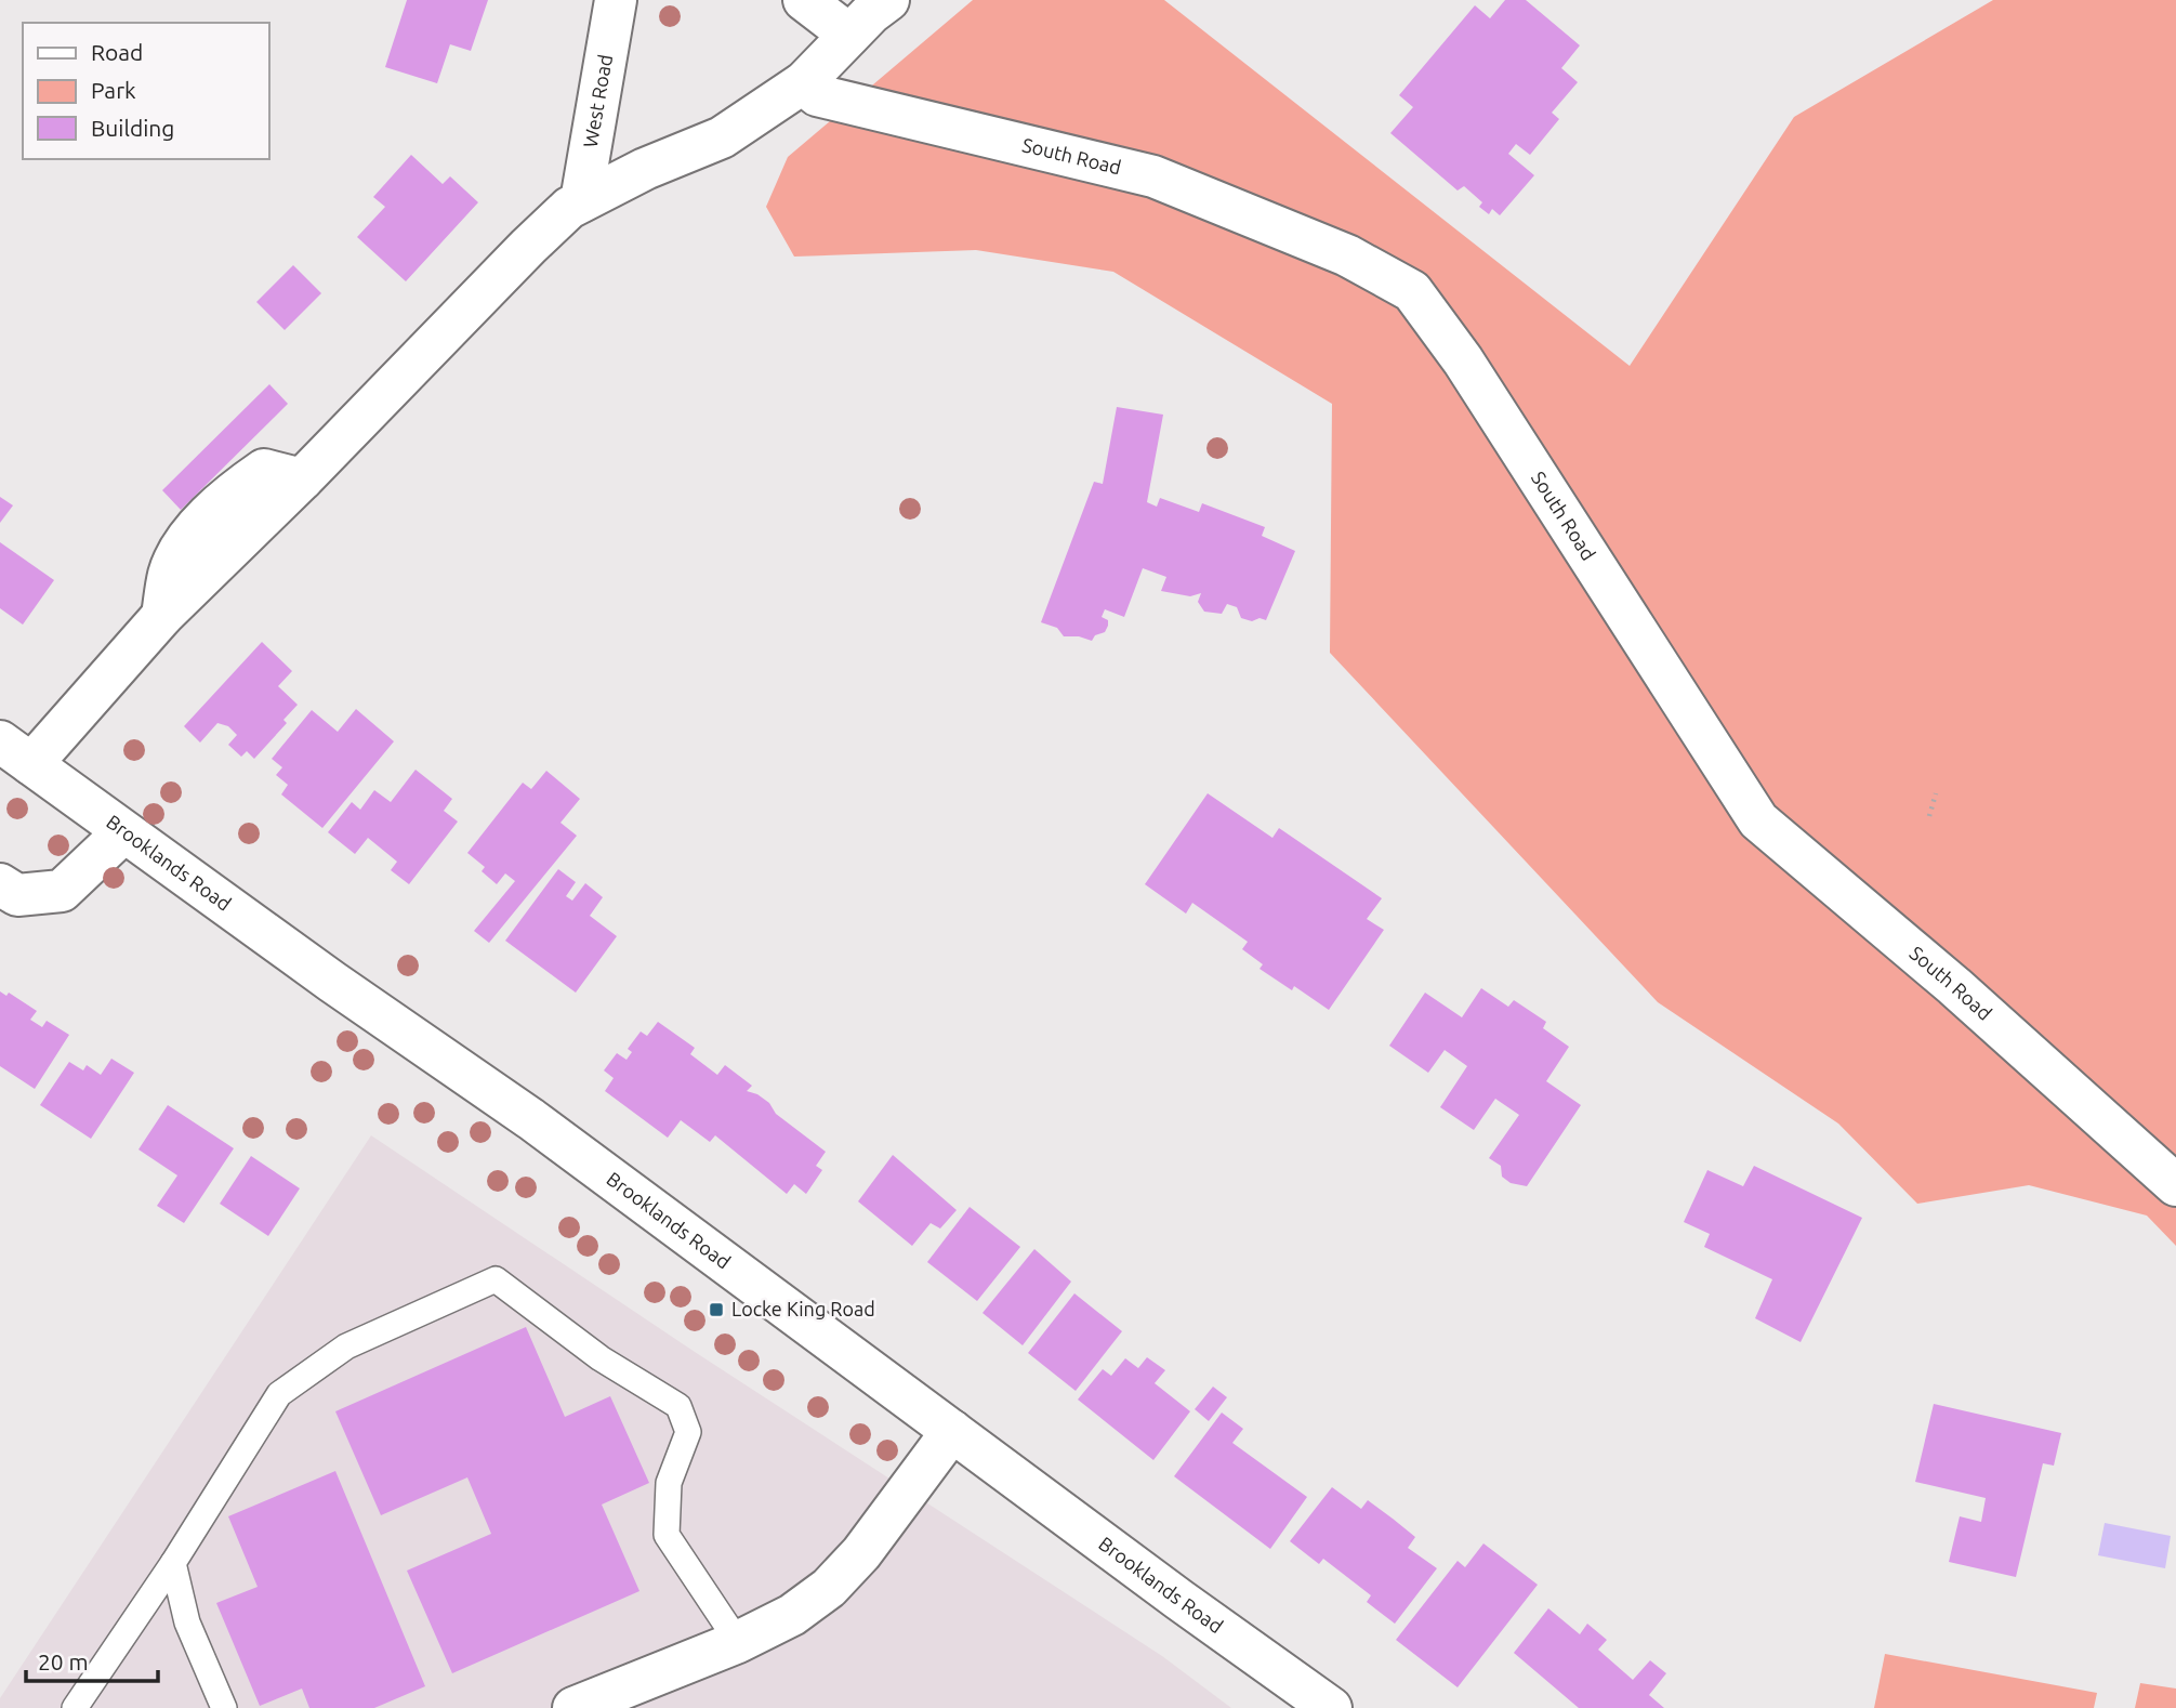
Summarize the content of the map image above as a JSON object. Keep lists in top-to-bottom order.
{
  "streets": {
    "street": ["West Road", "South Road", "Brooklands Road"]
  },
  "places": {
    "transit": ["Locke King Road"]
  },
  "legend": ["Road", "Park", "Building"],
  "scale_bar": "20 m"
}
